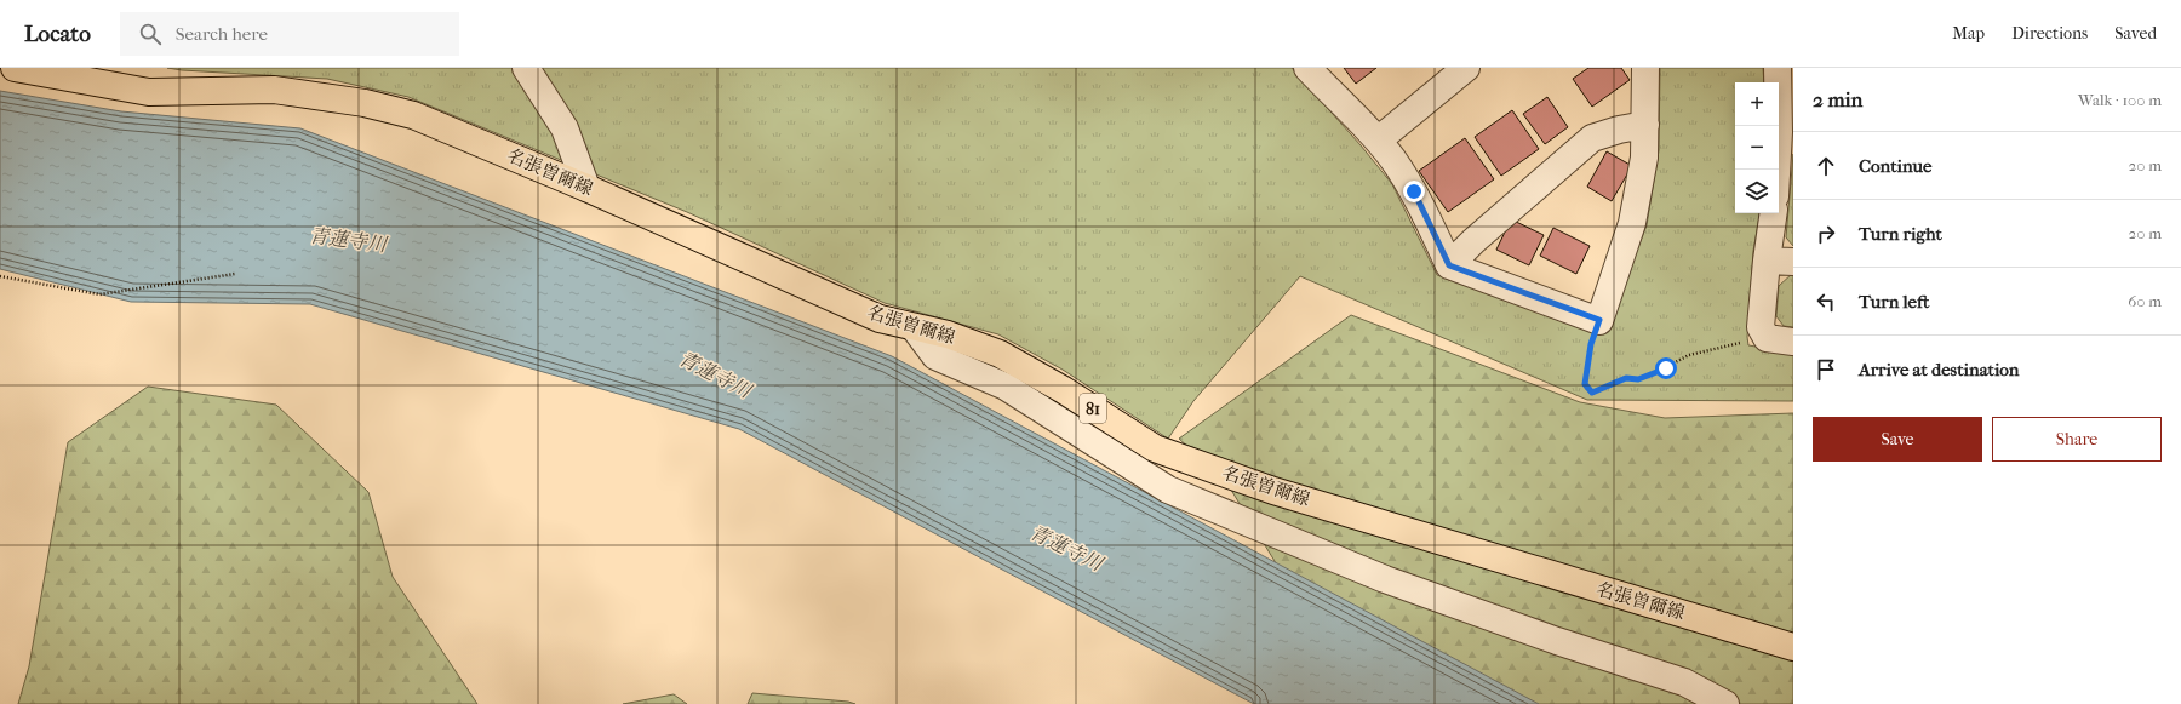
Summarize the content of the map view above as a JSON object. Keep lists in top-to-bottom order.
{
  "streets": {
    "main road": ["名張曽爾線", "81"]
  },
  "water": ["青蓮寺川"],
  "page": {
    "header": "Locato",
    "search": "Search here",
    "nav": ["Map", "Directions", "Saved"],
    "heading": ["2 min", "Walk · 100 m"],
    "map_buttons": ["+", "−"],
    "list": [
      ["Continue", "20 m"],
      ["Turn right", "20 m"],
      ["Turn left", "60 m"],
      "Arrive at destination"
    ],
    "buttons": ["Save", "Share"]
  }
}
